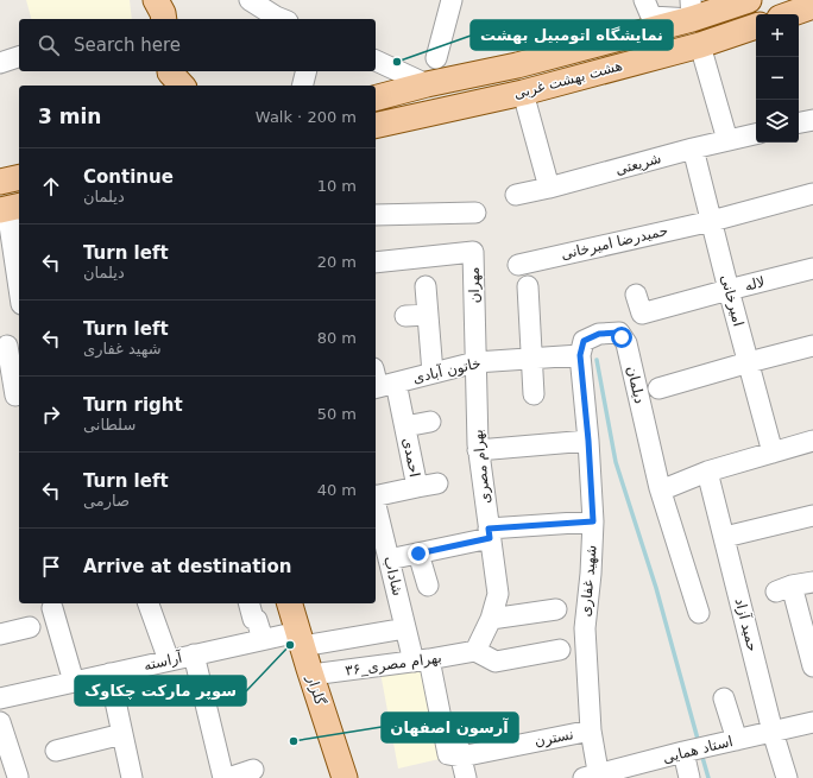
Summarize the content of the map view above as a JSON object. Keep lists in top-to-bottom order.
{
  "streets": {
    "main road": ["هشت بهشت غربی", "گلزار"],
    "street": [
      "شریعتی",
      "حمیدرضا امیرخانی",
      "لاله",
      "مهران",
      "امیرخانی",
      "خاتون آبادی",
      "دیلمان",
      "احمدی",
      "بهرام مصری",
      "شاداب",
      "شهید غفاری",
      "حمید آزاد",
      "آراسته",
      "۳۶_بهرام مصری",
      "نسترن",
      "استاد همایی"
    ]
  },
  "crossings": [
    ["شریعتی", "امیرخانی"],
    ["حمیدرضا امیرخانی", "امیرخانی"],
    ["لاله", "امیرخانی"],
    ["مهران", "خاتون آبادی"],
    ["مهران", "بهرام مصری"],
    ["خاتون آبادی", "دیلمان"],
    ["خاتون آبادی", "احمدی"],
    ["خاتون آبادی", "بهرام مصری"],
    ["خاتون آبادی", "شهید غفاری"],
    ["دیلمان", "شهید غفاری"],
    ["بهرام مصری", "۳۶_بهرام مصری"],
    ["شاداب", "۳۶_بهرام مصری"],
    ["شهید غفاری", "نسترن"],
    ["شهید غفاری", "استاد همایی"],
    ["حمید آزاد", "استاد همایی"],
    ["آراسته", "گلزار"],
    ["۳۶_بهرام مصری", "گلزار"]
  ],
  "places": ["نمایشگاه اتومبیل بهشت", "سوپر مارکت چکاوک", "آرسون اصفهان"],
  "page": {
    "map_buttons": ["+", "−"],
    "search": "Search here",
    "heading": ["3 min", "Walk · 200 m"],
    "list": [
      ["Continue", "دیلمان", "10 m"],
      ["Turn left", "دیلمان", "20 m"],
      ["Turn left", "شهید غفاری", "80 m"],
      ["Turn right", "سلطانی", "50 m"],
      ["Turn left", "صارمی", "40 m"],
      "Arrive at destination"
    ]
  }
}
